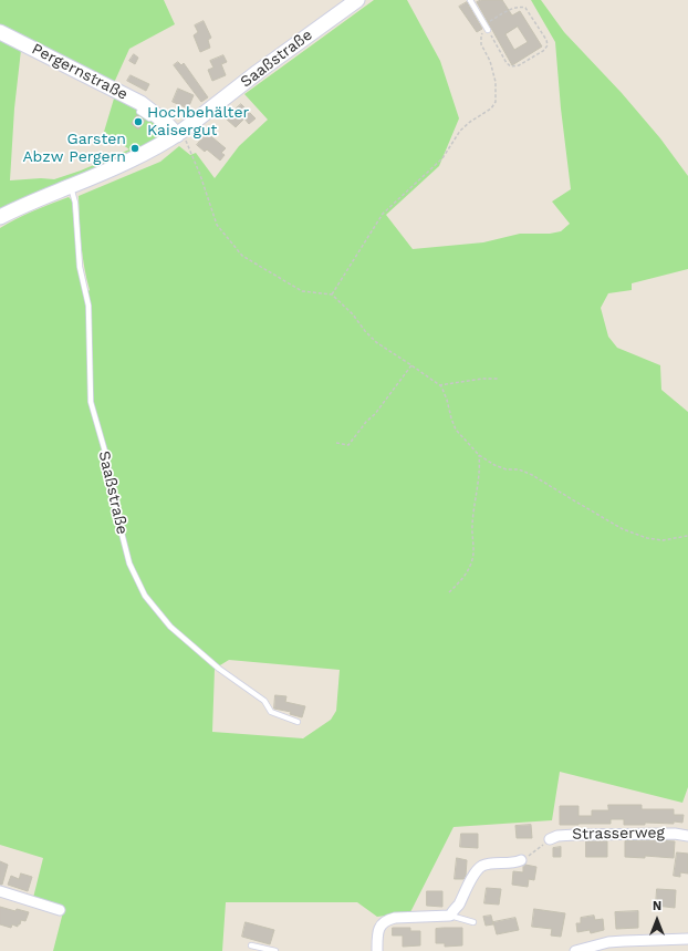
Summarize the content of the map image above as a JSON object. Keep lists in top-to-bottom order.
{
  "streets": {
    "street": ["Saaßstraße", "Pergernstraße", "Strasserweg"]
  },
  "crossings": [
    ["Saaßstraße", "Pergernstraße"]
  ],
  "places": ["Hochbehälter Kaisergut", "Garsten Abzw Pergern"],
  "north": "top"
}
